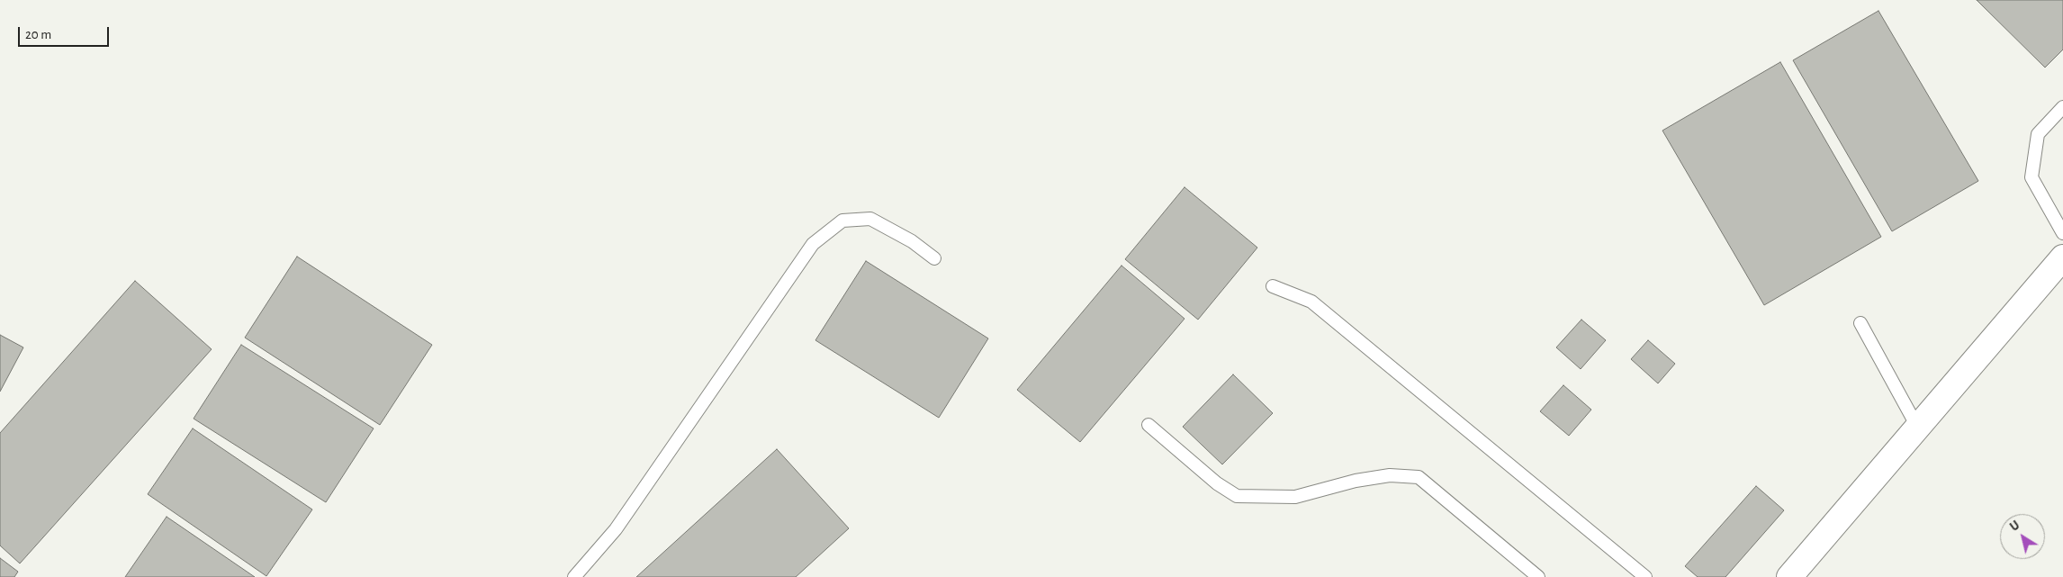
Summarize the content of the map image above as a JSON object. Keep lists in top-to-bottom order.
{
  "scale_bar": "20 m",
  "north": "top left"
}
